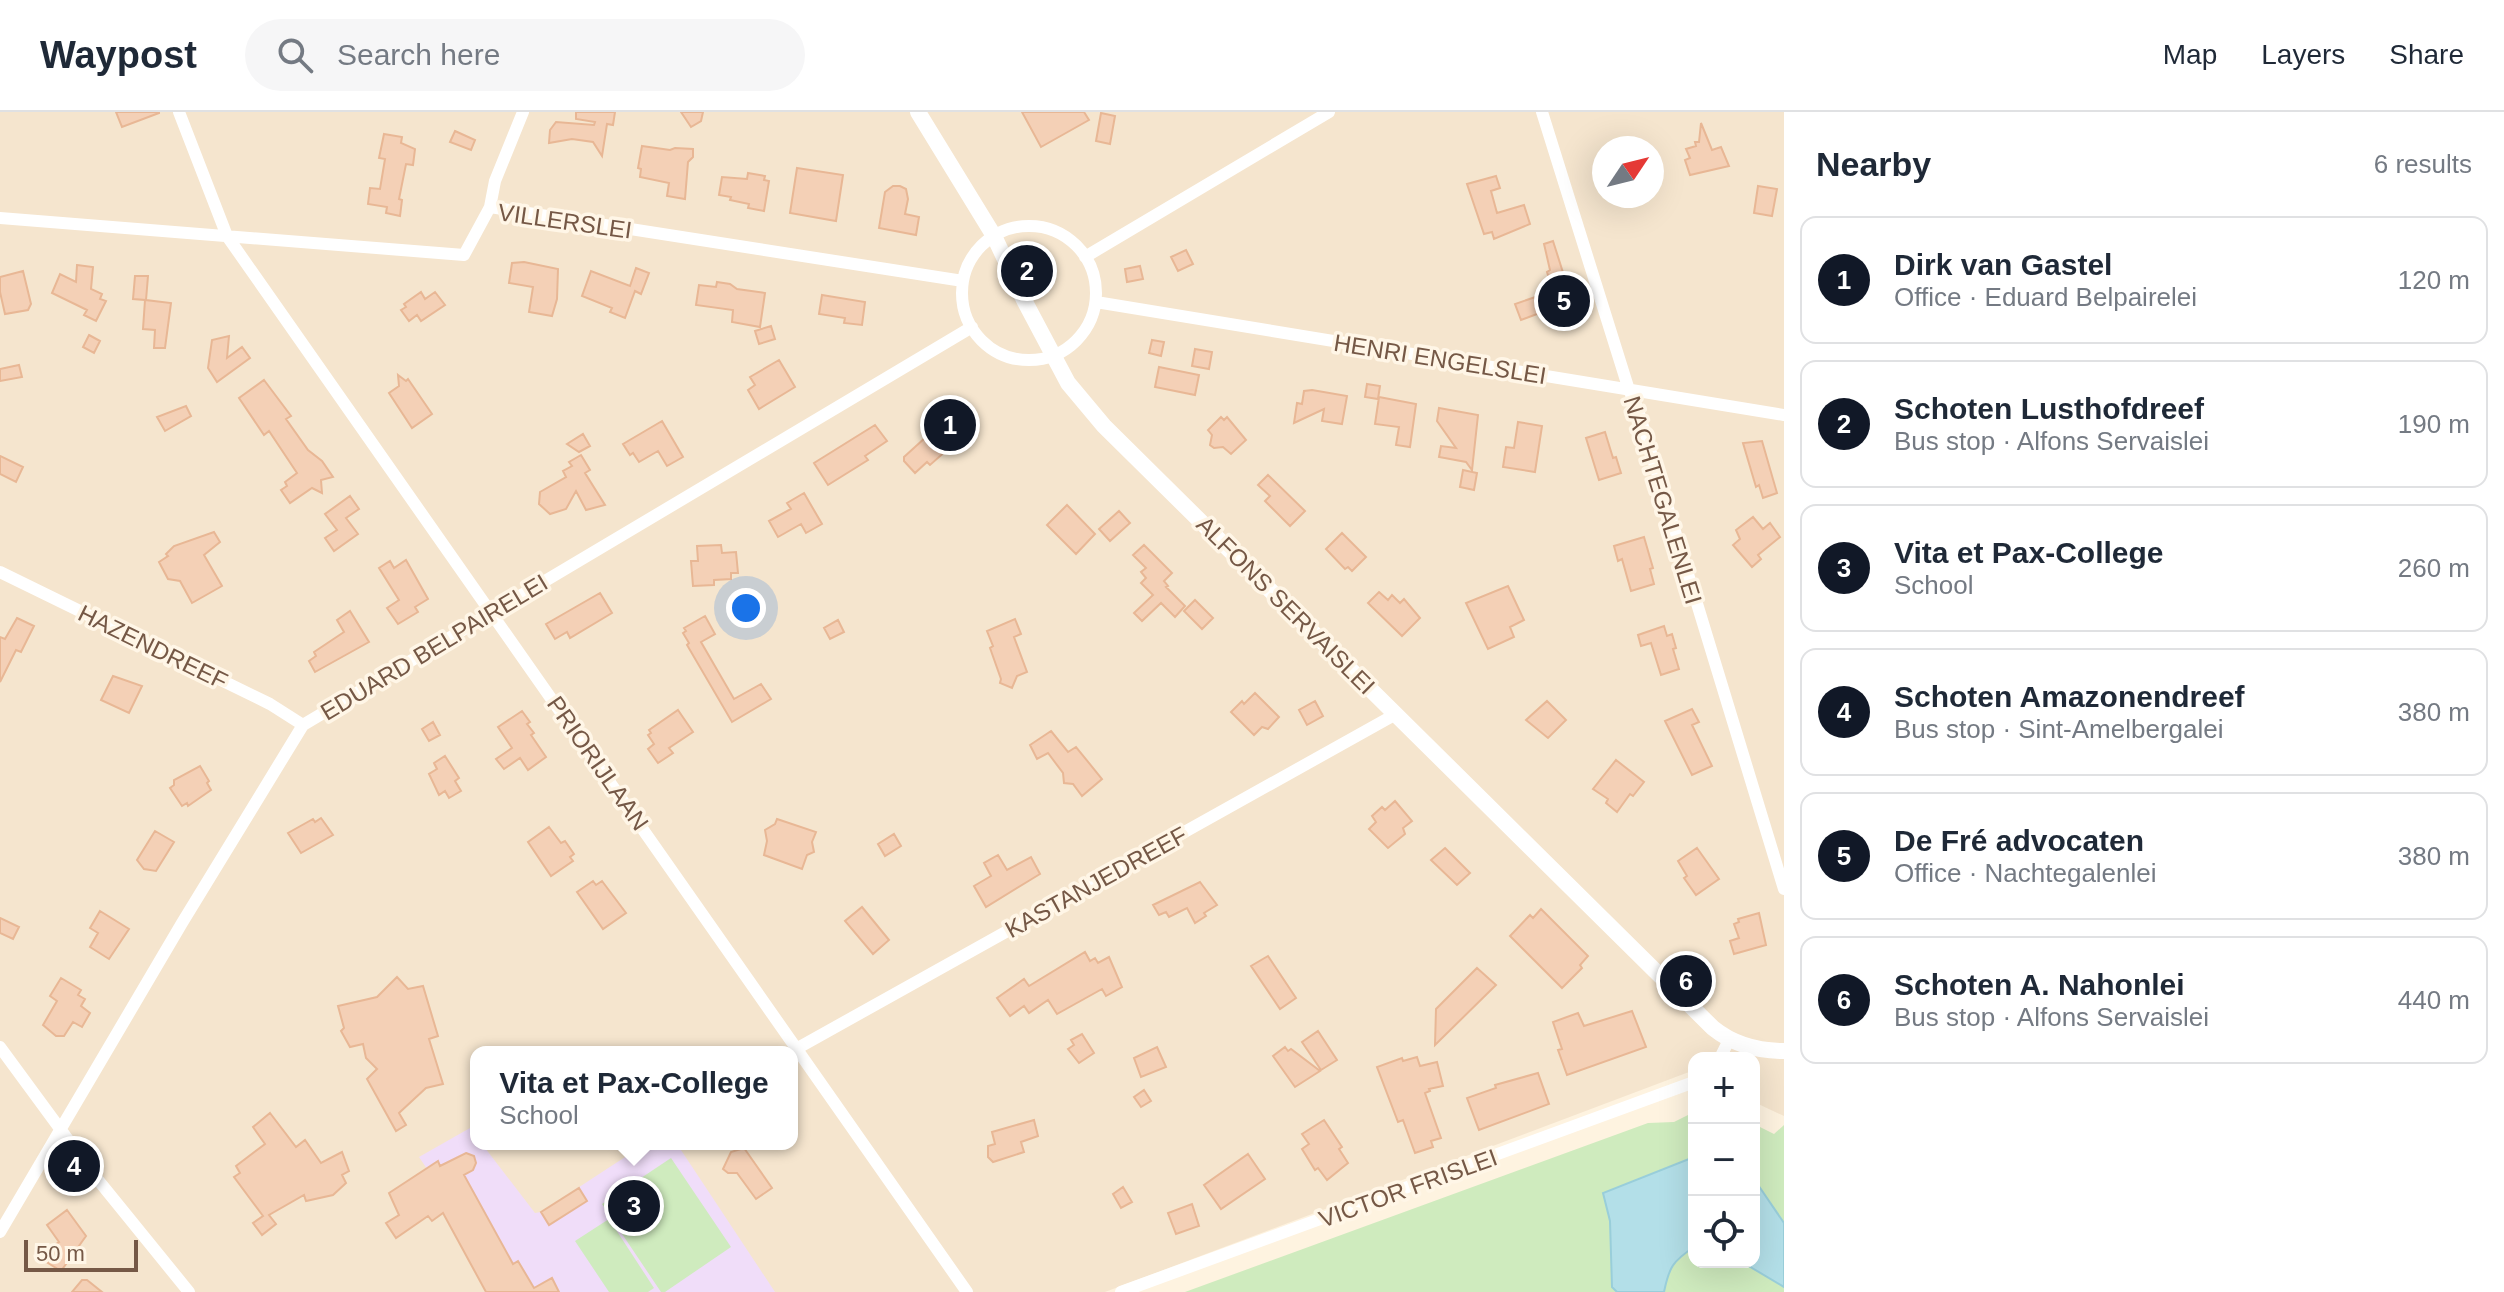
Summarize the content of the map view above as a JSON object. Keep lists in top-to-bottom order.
{
  "streets": {
    "street": [
      "VILLERSLEI",
      "HENRI ENGELSLEI",
      "NACHTEGALENLEI",
      "ALFONS SERVAISLEI",
      "HAZENDREEF",
      "EDUARD BELPAIRELEI",
      "PRIORIJLAAN",
      "KASTANJEDREEF",
      "VICTOR FRISLEI"
    ]
  },
  "crossings": [
    ["VILLERSLEI", "PRIORIJLAAN"],
    ["HENRI ENGELSLEI", "NACHTEGALENLEI"],
    ["ALFONS SERVAISLEI", "KASTANJEDREEF"],
    ["HAZENDREEF", "EDUARD BELPAIRELEI"],
    ["EDUARD BELPAIRELEI", "PRIORIJLAAN"]
  ],
  "scale_bar": "50 m",
  "north": "top right",
  "page": {
    "header": "Waypost",
    "search": "Search here",
    "nav": ["Map", "Layers", "Share"],
    "heading": ["Nearby", "6 results"],
    "list": [
      {
        "mark": "1",
        "name": "Dirk van Gastel",
        "note": "Office · Eduard Belpairelei",
        "value": "120 m"
      },
      {
        "mark": "2",
        "name": "Schoten Lusthofdreef",
        "note": "Bus stop · Alfons Servaislei",
        "value": "190 m"
      },
      {
        "mark": "3",
        "name": "Vita et Pax-College",
        "note": "School",
        "value": "260 m"
      },
      {
        "mark": "4",
        "name": "Schoten Amazonendreef",
        "note": "Bus stop · Sint-Amelbergalei",
        "value": "380 m"
      },
      {
        "mark": "5",
        "name": "De Fré advocaten",
        "note": "Office · Nachtegalenlei",
        "value": "380 m"
      },
      {
        "mark": "6",
        "name": "Schoten A. Nahonlei",
        "note": "Bus stop · Alfons Servaislei",
        "value": "440 m"
      }
    ],
    "pins": [
      "2",
      "5",
      "1",
      "6",
      "4",
      "3"
    ],
    "popup": ["Vita et Pax-College", "School"],
    "map_buttons": ["+", "−"],
    "scale": "50 m"
  }
}
